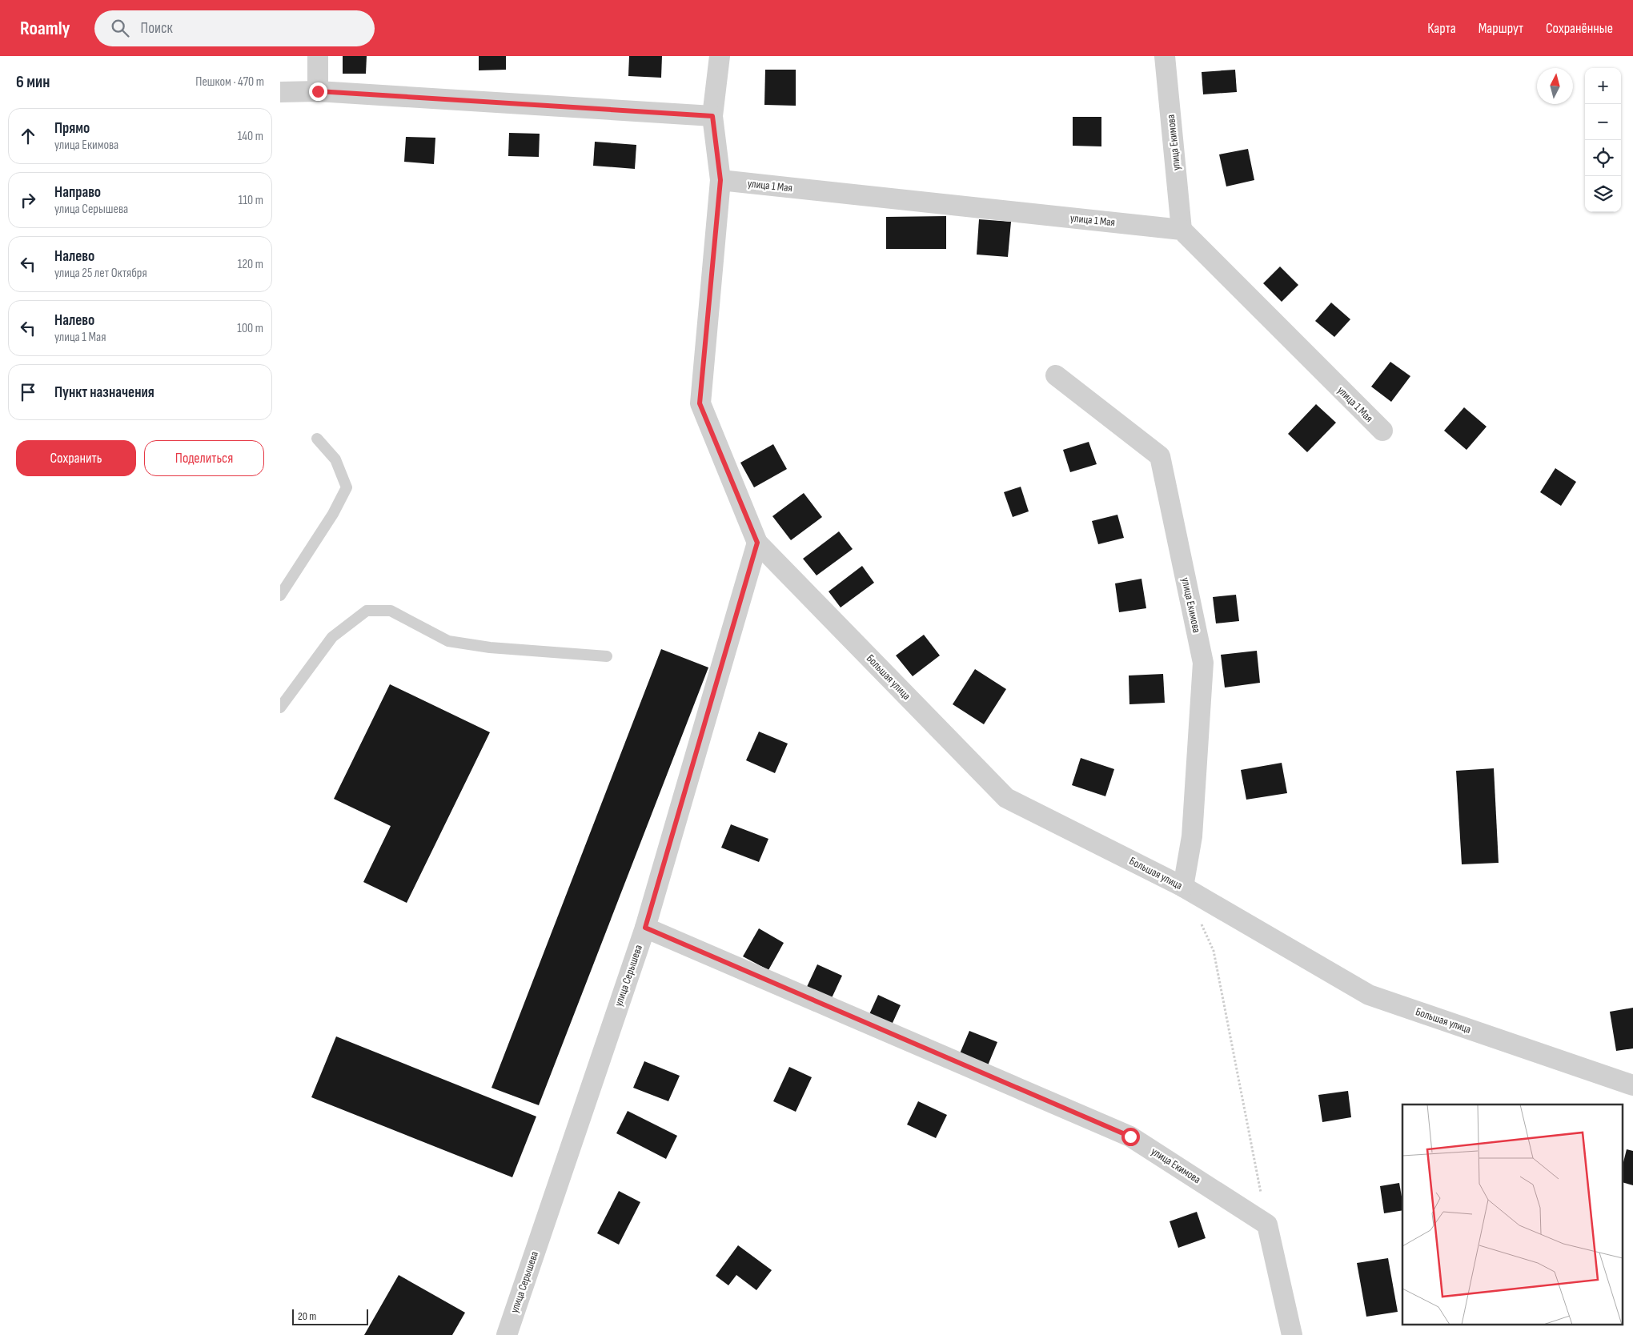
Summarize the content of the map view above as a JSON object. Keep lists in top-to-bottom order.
{
  "streets": {
    "street": [
      "улица Екимова",
      "улица 1 Мая",
      "Большая улица",
      "улица Серышева"
    ]
  },
  "crossings": [
    ["улица Екимова", "улица 1 Мая"],
    ["улица Екимова", "Большая улица"],
    ["улица Екимова", "улица Серышева"],
    ["Большая улица", "улица Серышева"]
  ],
  "scale_bar": "20 m",
  "north": "top",
  "page": {
    "header": "Roamly",
    "search": "Поиск",
    "nav": ["Карта", "Маршрут", "Сохранённые"],
    "heading": ["6 мин", "Пешком · 470 m"],
    "map_buttons": ["+", "−"],
    "list": [
      ["Прямо", "улица Екимова", "140 m"],
      ["Направо", "улица Серышева", "110 m"],
      ["Налево", "улица 25 лет Октября", "120 m"],
      ["Налево", "улица 1 Мая", "100 m"],
      "Пункт назначения"
    ],
    "buttons": ["Сохранить", "Поделиться"],
    "scale": "20 m"
  }
}
